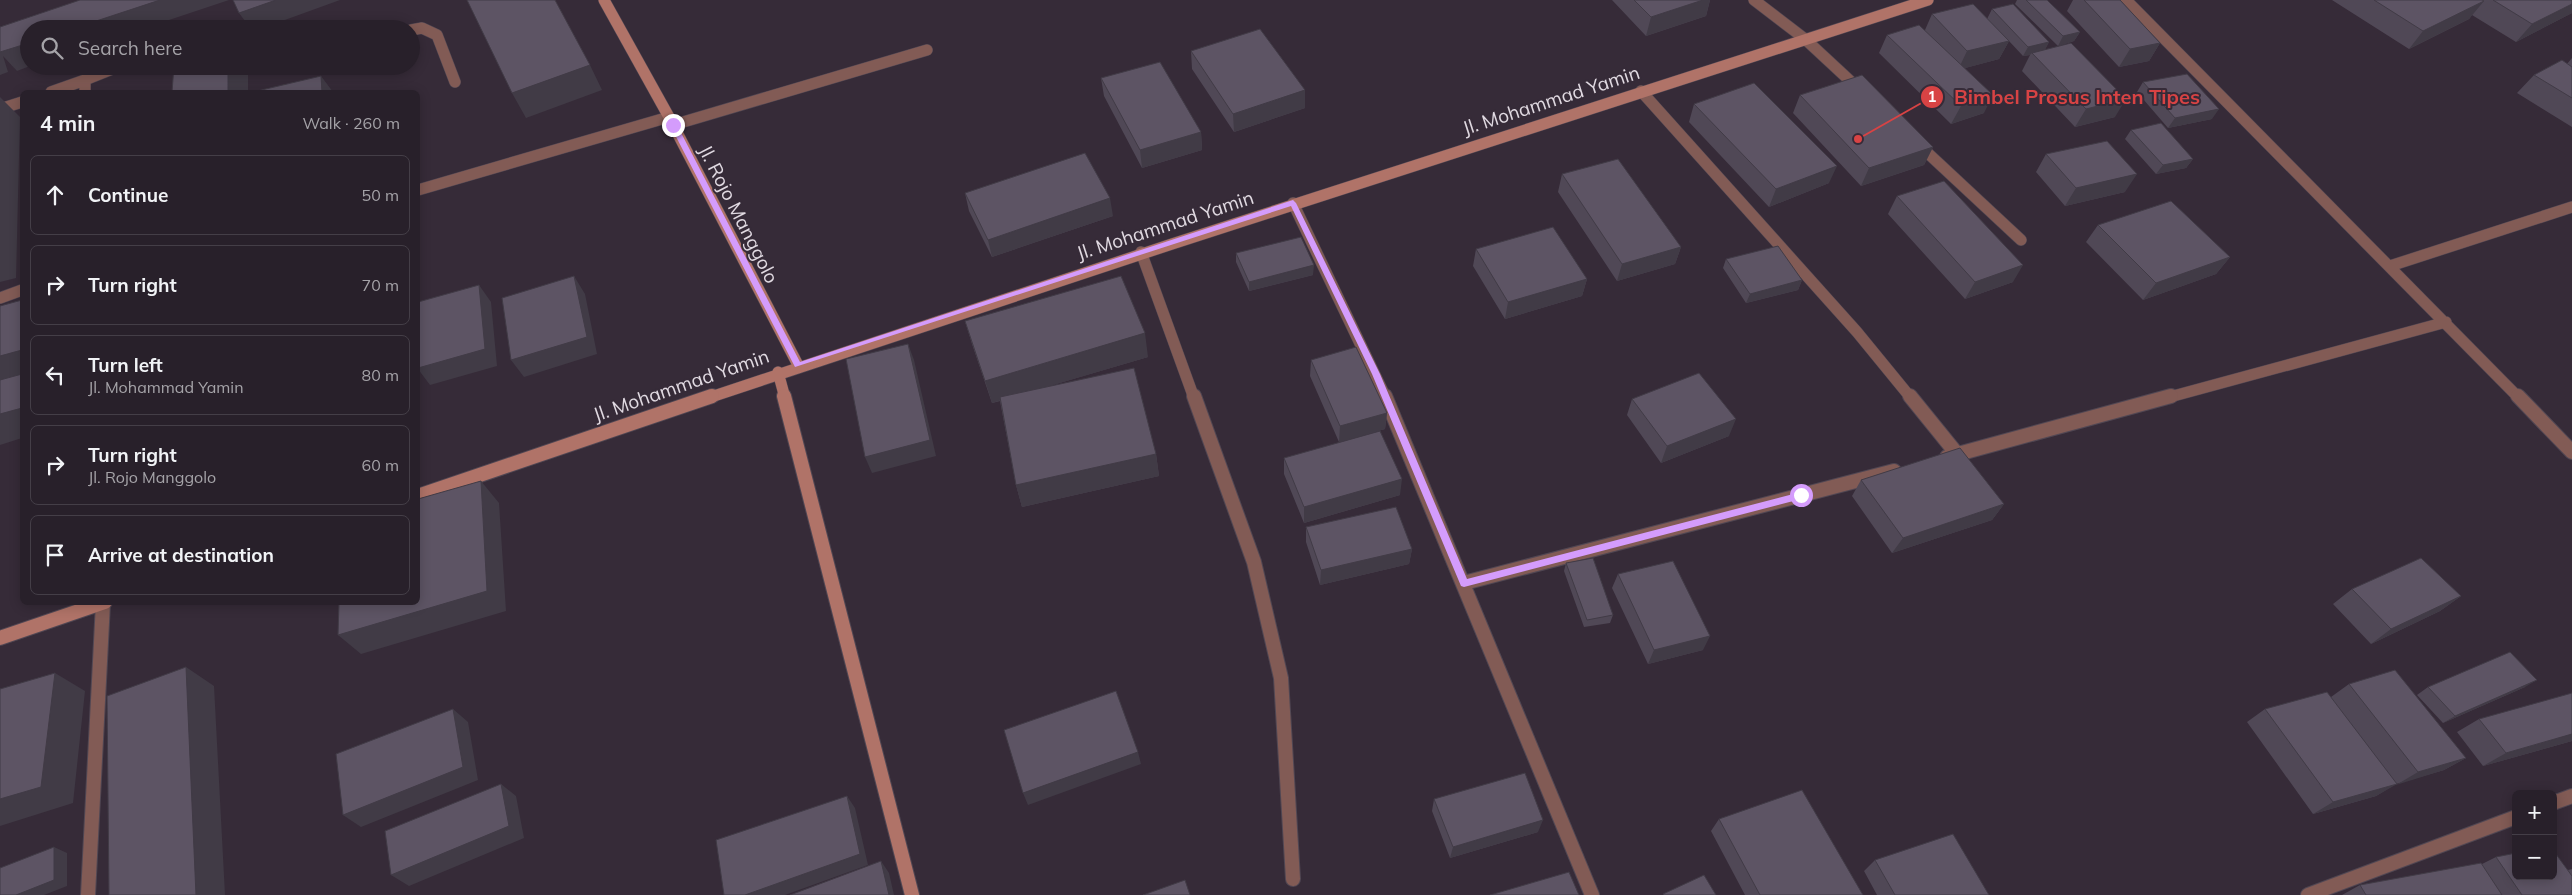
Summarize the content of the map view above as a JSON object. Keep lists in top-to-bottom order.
{
  "streets": {
    "main road": ["Jl. Mohammad Yamin", "Jl. Rojo Manggolo"]
  },
  "crossings": [
    ["Jl. Mohammad Yamin", "Jl. Rojo Manggolo"]
  ],
  "places": ["Bimbel Prosus Inten Tipes"],
  "page": {
    "search": "Search here",
    "heading": ["4 min", "Walk · 260 m"],
    "list": [
      ["Continue", "50 m"],
      ["Turn right", "70 m"],
      ["Turn left", "Jl. Mohammad Yamin", "80 m"],
      ["Turn right", "Jl. Rojo Manggolo", "60 m"],
      "Arrive at destination"
    ],
    "map_buttons": ["+", "−"]
  }
}
